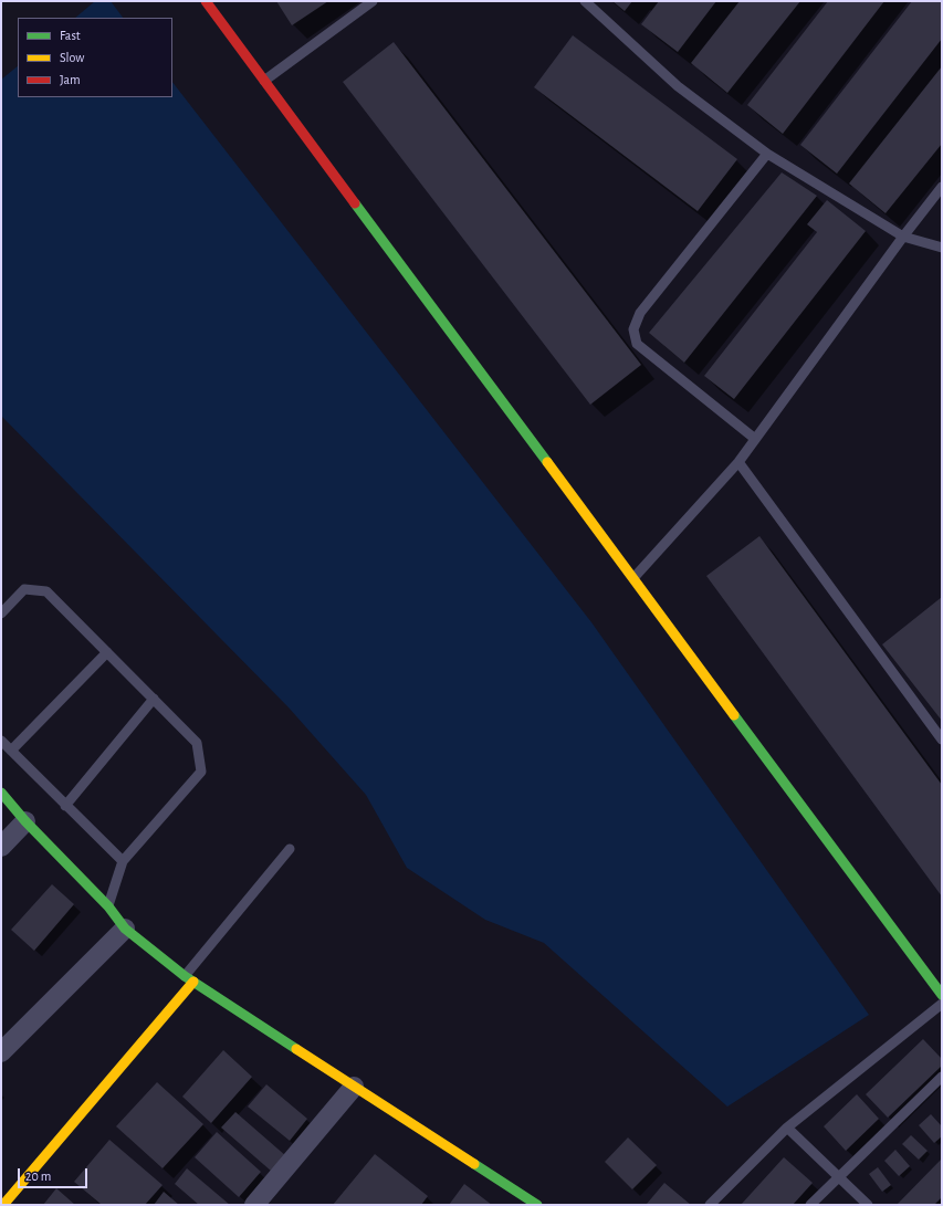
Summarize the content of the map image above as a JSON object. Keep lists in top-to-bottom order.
{
  "legend": ["Fast", "Slow", "Jam"],
  "scale_bar": "20 m"
}
